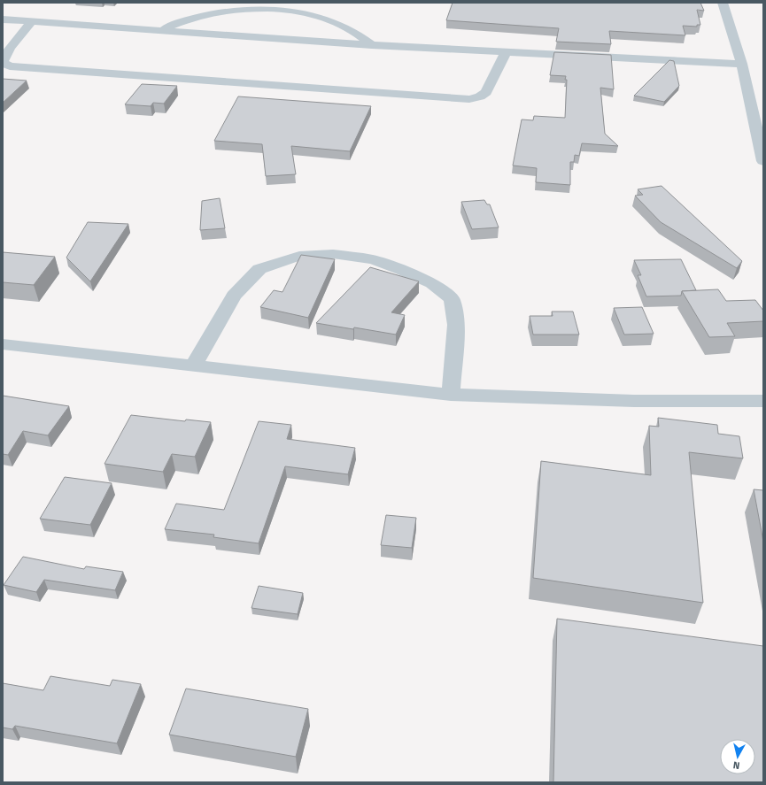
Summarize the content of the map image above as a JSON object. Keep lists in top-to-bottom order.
{
  "north": "bottom"
}
